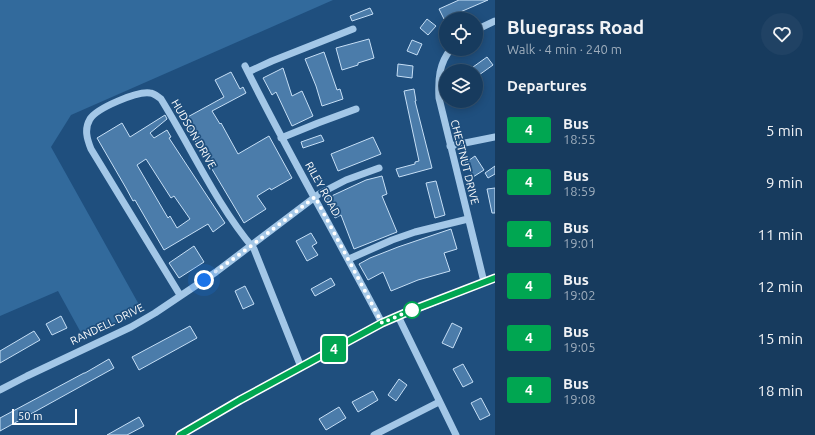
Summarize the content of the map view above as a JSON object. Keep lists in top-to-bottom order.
{
  "streets": {
    "street": [
      "HUDSON DRIVE",
      "CHESTNUT DRIVE",
      "RILEY ROAD",
      "RANDELL DRIVE"
    ]
  },
  "crossings": [
    ["HUDSON DRIVE", "RANDELL DRIVE"],
    ["RILEY ROAD", "RANDELL DRIVE"]
  ],
  "lines": ["bus line 4"],
  "scale_bar": "50 m",
  "page": {
    "on_map": "4",
    "heading": [
      ["Bluegrass Road", "Walk · 4 min · 240 m"],
      "Departures"
    ],
    "list": [
      {
        "mark": "4",
        "name": "Bus",
        "note": "18:55",
        "value": "5 min"
      },
      {
        "mark": "4",
        "name": "Bus",
        "note": "18:59",
        "value": "9 min"
      },
      {
        "mark": "4",
        "name": "Bus",
        "note": "19:01",
        "value": "11 min"
      },
      {
        "mark": "4",
        "name": "Bus",
        "note": "19:02",
        "value": "12 min"
      },
      {
        "mark": "4",
        "name": "Bus",
        "note": "19:05",
        "value": "15 min"
      },
      {
        "mark": "4",
        "name": "Bus",
        "note": "19:08",
        "value": "18 min"
      }
    ],
    "scale": "50 m"
  }
}
